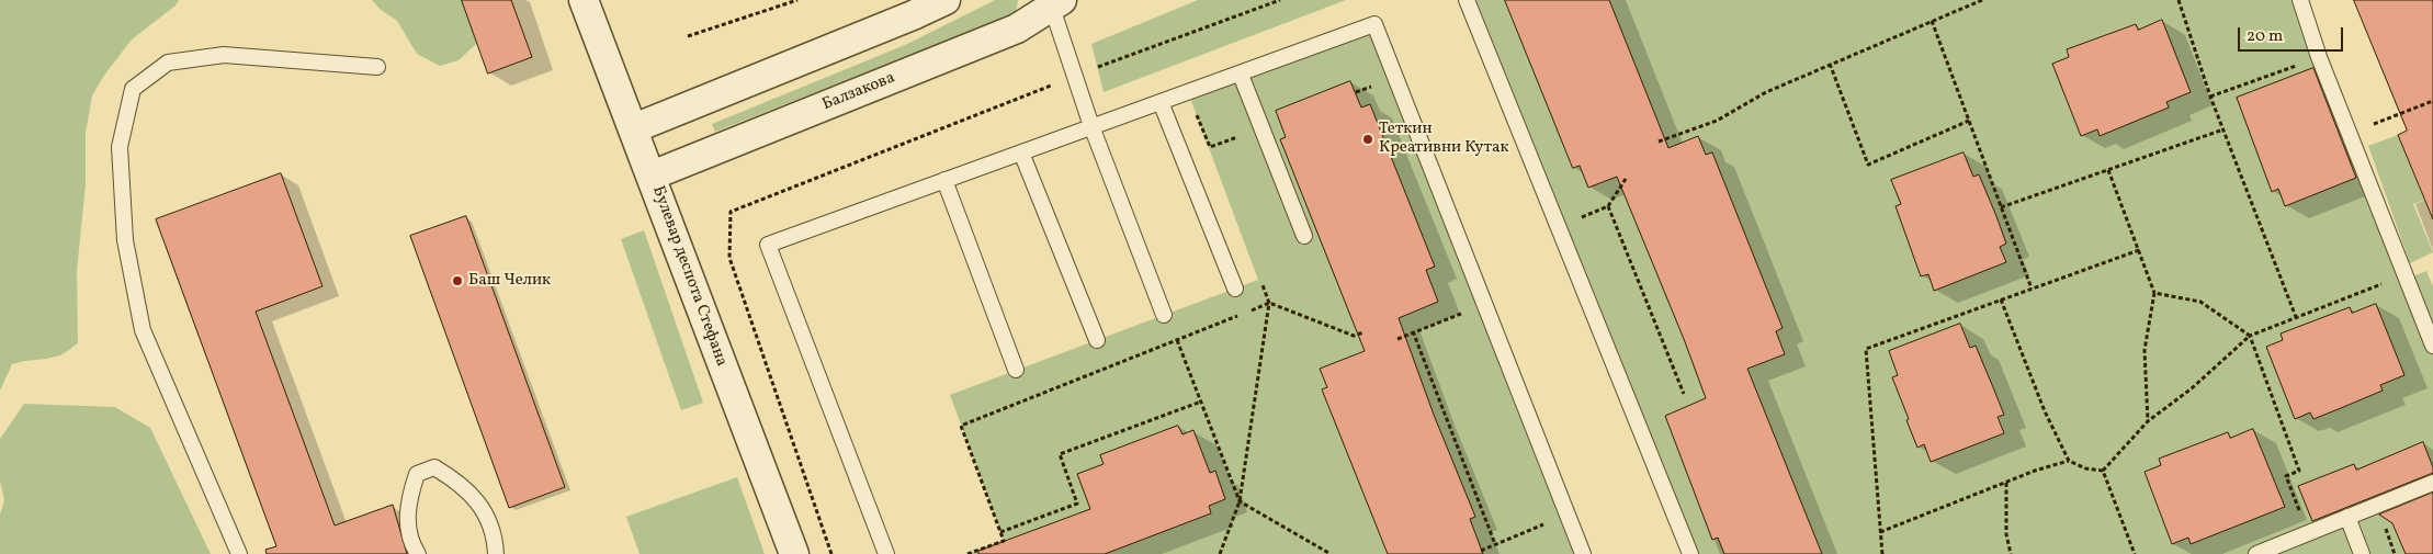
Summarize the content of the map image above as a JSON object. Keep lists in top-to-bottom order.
{
  "streets": {
    "street": ["Балзакова", "Булевар деспота Стефана"]
  },
  "crossings": [
    ["Балзакова", "Булевар деспота Стефана"]
  ],
  "places": ["Теткин Креативни Кутак", "Баш Челик"],
  "scale_bar": "20 m"
}
